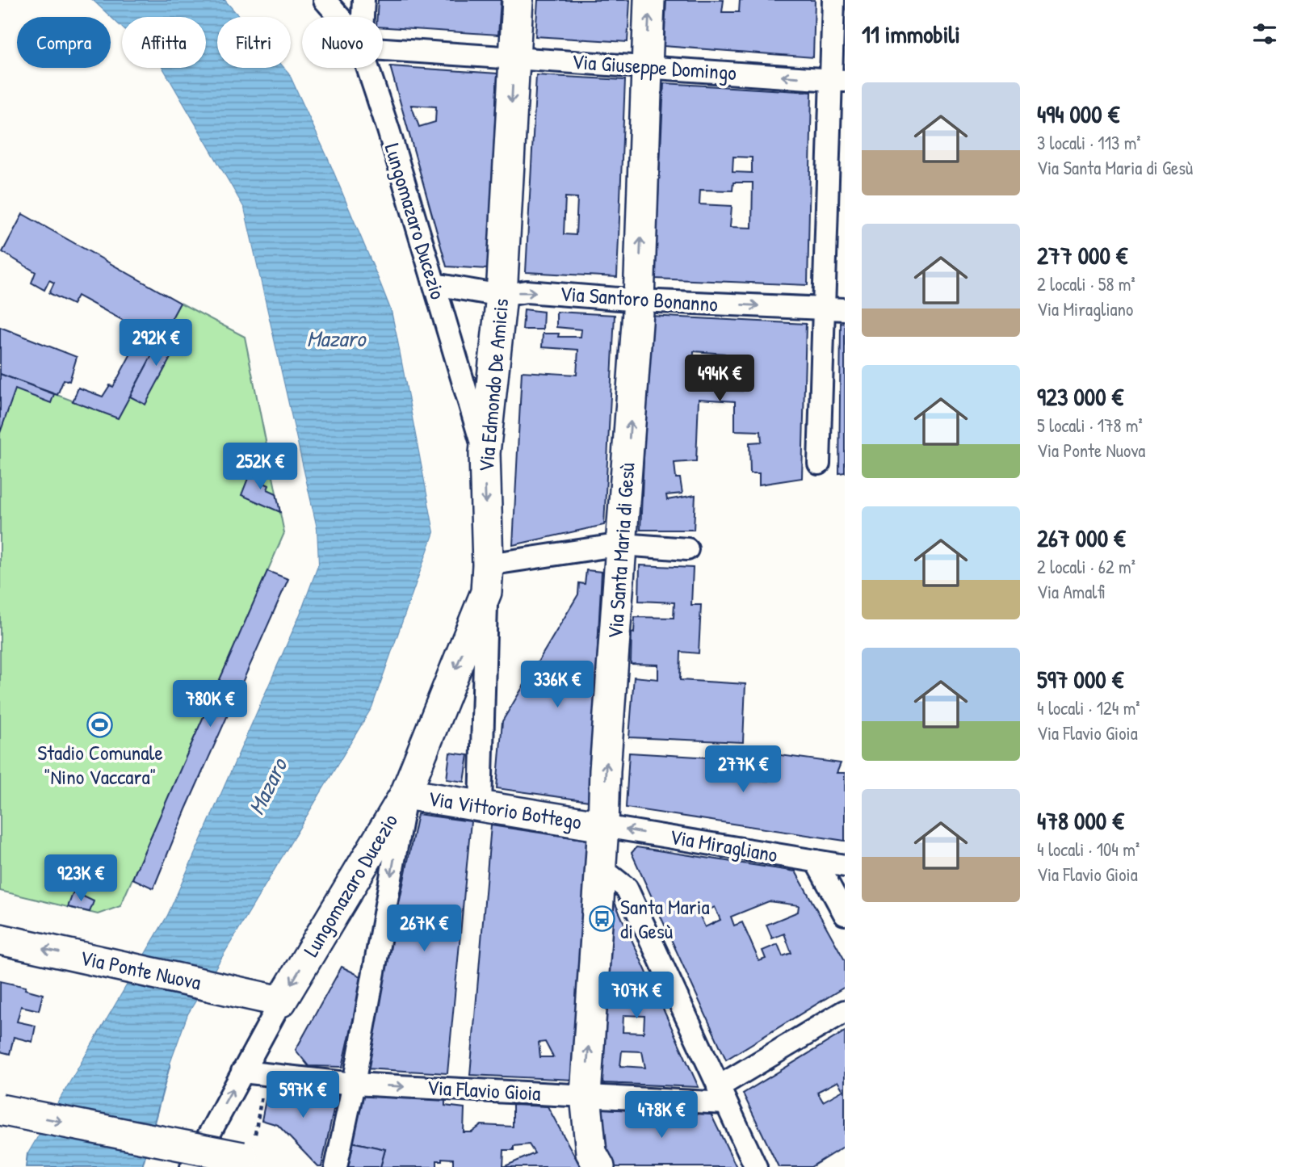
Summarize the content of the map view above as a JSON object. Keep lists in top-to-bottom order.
{
  "streets": {
    "street": [
      "Via Giuseppe Domingo",
      "Lungomazaro Ducezio",
      "Via Santoro Bonanno",
      "Via Edmondo De Amicis",
      "Via Santa Maria di Gesù",
      "Via Vittorio Bottego",
      "Via Miragliano",
      "Via Ponte Nuova",
      "Via Flavio Gioia"
    ]
  },
  "crossings": [
    ["Via Giuseppe Domingo", "Via Edmondo De Amicis"],
    ["Via Giuseppe Domingo", "Via Santa Maria di Gesù"],
    ["Lungomazaro Ducezio", "Via Santoro Bonanno"],
    ["Lungomazaro Ducezio", "Via Edmondo De Amicis"],
    ["Lungomazaro Ducezio", "Via Vittorio Bottego"],
    ["Lungomazaro Ducezio", "Via Ponte Nuova"],
    ["Lungomazaro Ducezio", "Via Flavio Gioia"],
    ["Via Santoro Bonanno", "Via Edmondo De Amicis"],
    ["Via Santoro Bonanno", "Via Santa Maria di Gesù"],
    ["Via Edmondo De Amicis", "Via Vittorio Bottego"],
    ["Via Santa Maria di Gesù", "Via Vittorio Bottego"],
    ["Via Santa Maria di Gesù", "Via Miragliano"],
    ["Via Santa Maria di Gesù", "Via Flavio Gioia"],
    ["Via Vittorio Bottego", "Via Miragliano"]
  ],
  "one_way": [
    "Via Giuseppe Domingo",
    "Via Santoro Bonanno",
    "Via Edmondo De Amicis",
    "Via Miragliano",
    "Via Flavio Gioia"
  ],
  "water": ["Mazaro"],
  "places": {
    "sports": ["Stadio Comunale \"Nino Vaccara\""],
    "bus stop": ["Santa Maria di Gesù"]
  },
  "page": {
    "heading": "11 immobili",
    "chip": [
      "Compra",
      "Affitta",
      "Filtri",
      "Nuovo"
    ],
    "list": [
      {
        "name": "494 000 €",
        "note": "3 locali · 113 m² · Via Santa Maria di Gesù"
      },
      {
        "name": "277 000 €",
        "note": "2 locali · 58 m² · Via Miragliano"
      },
      {
        "name": "923 000 €",
        "note": "5 locali · 178 m² · Via Ponte Nuova"
      },
      {
        "name": "267 000 €",
        "note": "2 locali · 62 m² · Via Amalfi"
      },
      {
        "name": "597 000 €",
        "note": "4 locali · 124 m² · Via Flavio Gioia"
      },
      {
        "name": "478 000 €",
        "note": "4 locali · 104 m² · Via Flavio Gioia"
      }
    ],
    "price": [
      "292K €",
      "494K €",
      "252K €",
      "336K €",
      "780K €",
      "277K €",
      "923K €",
      "267K €",
      "707K €",
      "597K €",
      "478K €"
    ]
  }
}
